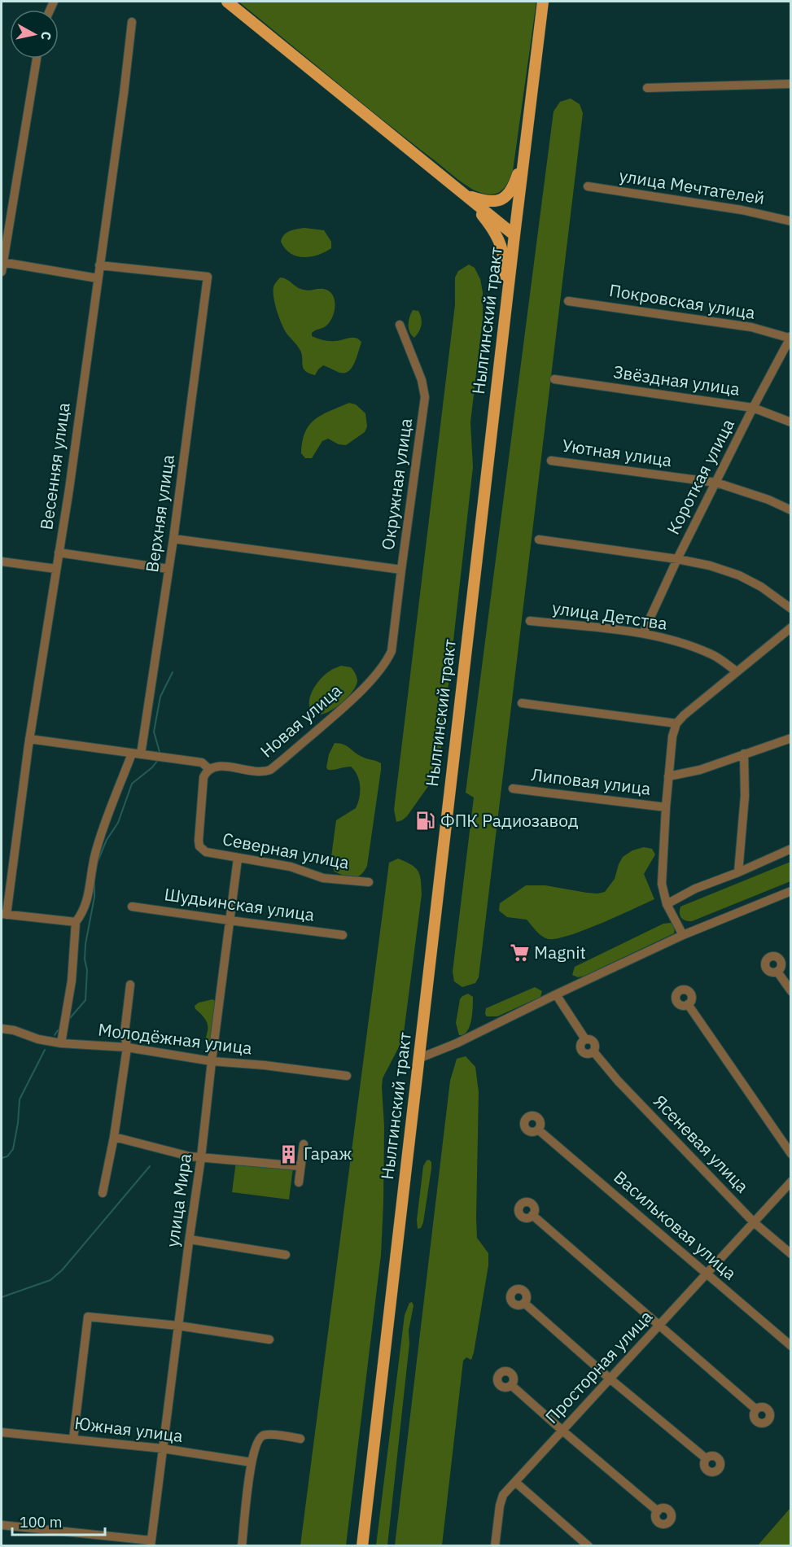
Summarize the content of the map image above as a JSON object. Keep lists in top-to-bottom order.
{
  "streets": {
    "main road": ["Нылгинский тракт"],
    "street": [
      "улица Мечтателей",
      "Покровская улица",
      "Звёздная улица",
      "Уютная улица",
      "Весенняя улица",
      "Короткая улица",
      "Окружная улица",
      "Верхняя улица",
      "улица Детства",
      "Новая улица",
      "Липовая улица",
      "Северная улица",
      "Шудьинская улица",
      "Молодёжная улица",
      "Ясеневая улица",
      "улица Мира",
      "Васильковая улица",
      "Просторная улица",
      "Южная улица"
    ]
  },
  "crossings": [
    ["Покровская улица", "Короткая улица"],
    ["Звёздная улица", "Короткая улица"],
    ["Уютная улица", "Короткая улица"],
    ["Весенняя улица", "Верхняя улица"],
    ["Короткая улица", "улица Детства"],
    ["Окружная улица", "Верхняя улица"],
    ["Окружная улица", "Новая улица"],
    ["Новая улица", "Северная улица"],
    ["Северная улица", "улица Мира"],
    ["Шудьинская улица", "улица Мира"],
    ["Молодёжная улица", "улица Мира"],
    ["Ясеневая улица", "Просторная улица"],
    ["улица Мира", "Южная улица"],
    ["Васильковая улица", "Просторная улица"]
  ],
  "places": {
    "fuel station": ["ФПК Радиозавод"],
    "supermarket": ["Magnit"],
    "building": ["Гараж"]
  },
  "scale_bar": "100 m",
  "north": "right"
}
